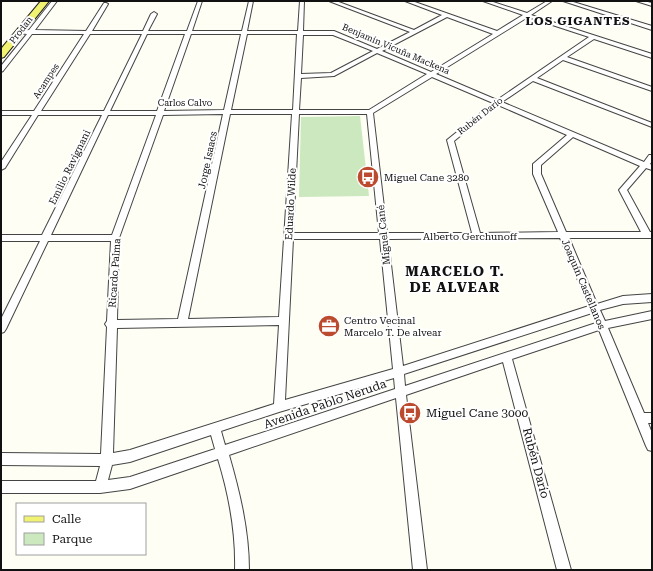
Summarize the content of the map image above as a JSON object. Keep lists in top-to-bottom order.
{
  "streets": {
    "street": [
      "Prodan",
      "Benjamín Vicuña Mackena",
      "Acampes",
      "Carlos Calvo",
      "Rubén Darío",
      "Jorge Isaacs",
      "Emilio Ravignani",
      "Eduardo Wilde",
      "Miguel Cané",
      "Alberto Gerchunoff",
      "Ricardo Palma",
      "Joaquín Castellanos",
      "Avenida Pablo Neruda"
    ]
  },
  "crossings": [
    ["Prodan", "Benjamín Vicuña Mackena"],
    ["Benjamín Vicuña Mackena", "Acampes"],
    ["Benjamín Vicuña Mackena", "Rubén Darío"],
    ["Benjamín Vicuña Mackena", "Jorge Isaacs"],
    ["Benjamín Vicuña Mackena", "Emilio Ravignani"],
    ["Benjamín Vicuña Mackena", "Eduardo Wilde"],
    ["Benjamín Vicuña Mackena", "Ricardo Palma"],
    ["Benjamín Vicuña Mackena", "Joaquín Castellanos"],
    ["Acampes", "Carlos Calvo"],
    ["Carlos Calvo", "Jorge Isaacs"],
    ["Carlos Calvo", "Emilio Ravignani"],
    ["Carlos Calvo", "Eduardo Wilde"],
    ["Carlos Calvo", "Miguel Cané"],
    ["Carlos Calvo", "Ricardo Palma"],
    ["Rubén Darío", "Alberto Gerchunoff"],
    ["Rubén Darío", "Avenida Pablo Neruda"],
    ["Eduardo Wilde", "Alberto Gerchunoff"],
    ["Eduardo Wilde", "Avenida Pablo Neruda"],
    ["Miguel Cané", "Alberto Gerchunoff"],
    ["Miguel Cané", "Avenida Pablo Neruda"],
    ["Alberto Gerchunoff", "Joaquín Castellanos"],
    ["Ricardo Palma", "Avenida Pablo Neruda"],
    ["Joaquín Castellanos", "Avenida Pablo Neruda"]
  ],
  "districts": ["LOS GIGANTES", "MARCELO T. DE ALVEAR"],
  "places": {
    "bus stop": ["Miguel Cane 3280", "Miguel Cane 3000"],
    "office": ["Centro Vecinal Marcelo T. De alvear"]
  },
  "legend": ["Calle", "Parque"]
}
